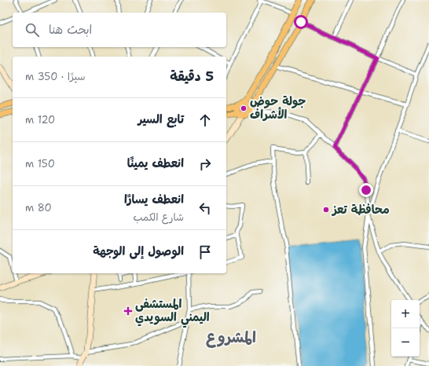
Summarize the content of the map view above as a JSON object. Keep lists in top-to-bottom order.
{
  "districts": ["المشروع"],
  "places": {
    "other": ["جولة حوض الأشراف", "محافظة تعز"],
    "health": ["المستشفى اليمني السويدي"]
  },
  "page": {
    "search": "ابحث هنا",
    "heading": ["5 دقيقة", "سيرًا · 350 m"],
    "list": [
      ["تابع السير", "120 m"],
      ["انعطف يمينًا", "150 m"],
      ["انعطف يسارًا", "شارع الكمب", "80 m"],
      "الوصول إلى الوجهة"
    ],
    "map_buttons": ["+", "−"]
  }
}
